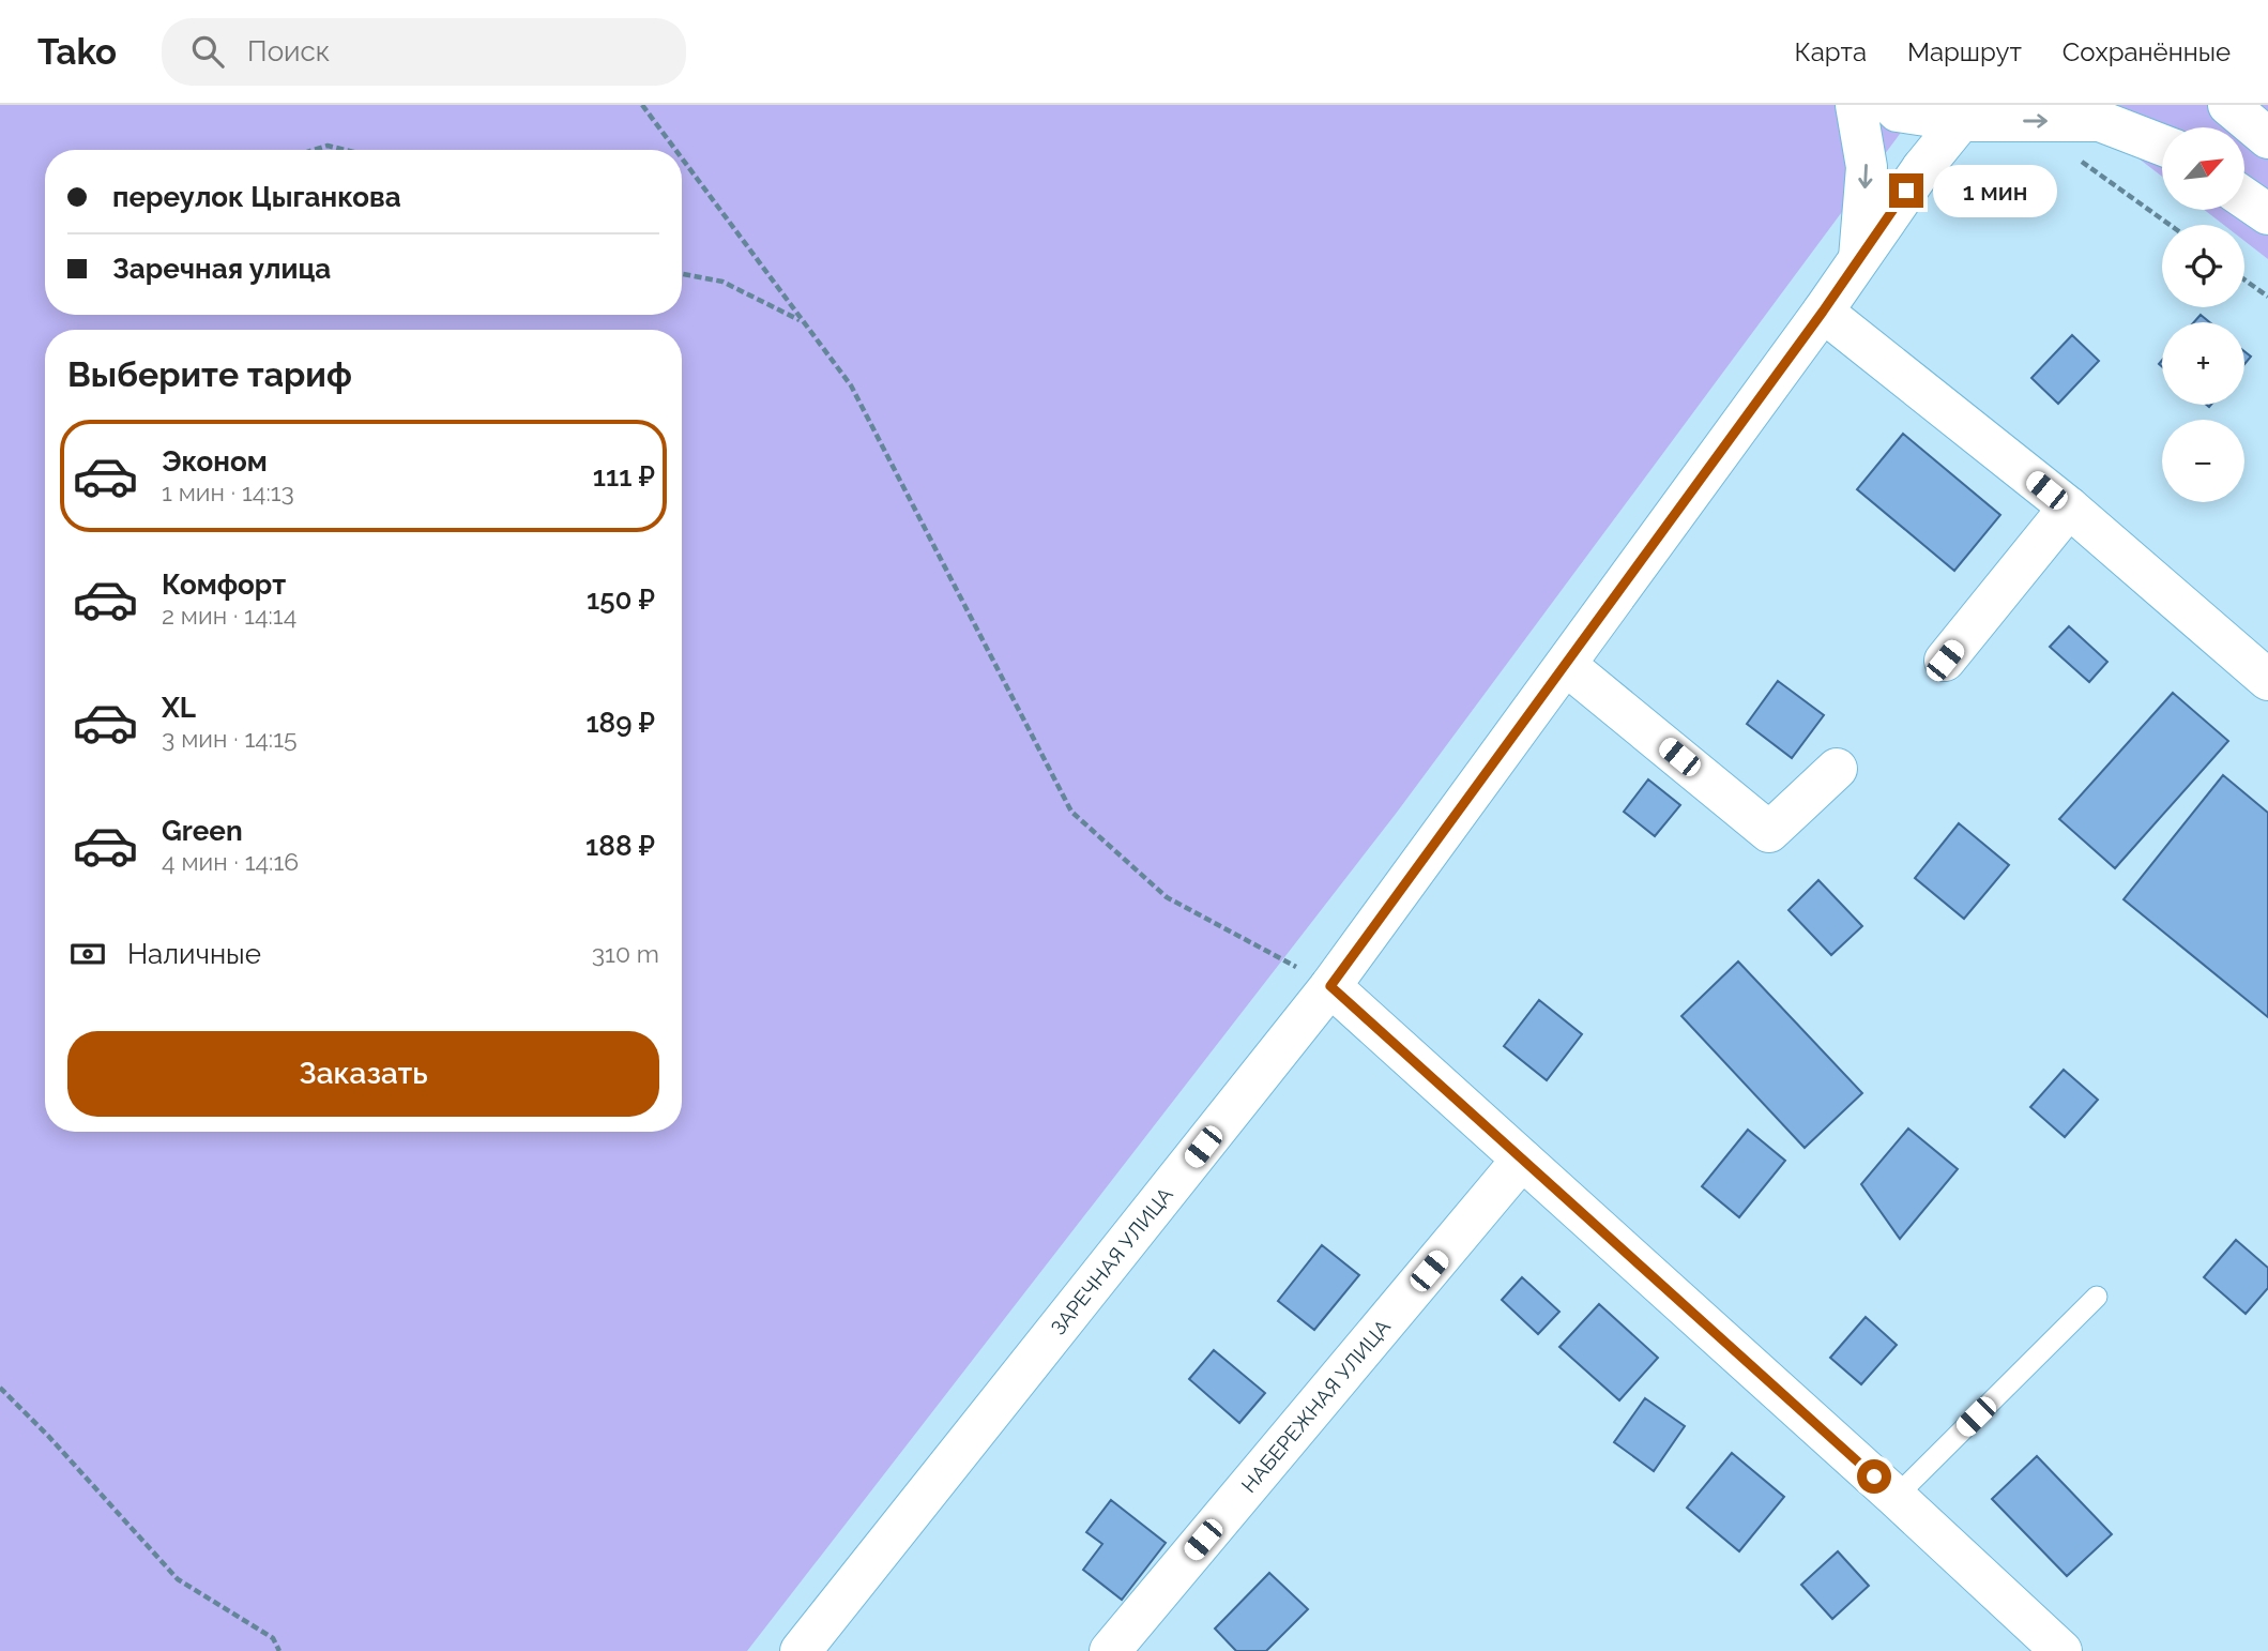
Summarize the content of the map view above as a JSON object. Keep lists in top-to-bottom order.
{
  "streets": {
    "street": ["ЗАРЕЧНАЯ УЛИЦА", "НАБЕРЕЖНАЯ УЛИЦА"]
  },
  "north": "top right",
  "page": {
    "header": "Tako",
    "search": "Поиск",
    "nav": ["Карта", "Маршрут", "Сохранённые"],
    "map_buttons": ["+", "−"],
    "banner": ["переулок Цыганкова", "Заречная улица"],
    "bubble": "1 мин",
    "heading": "Выберите тариф",
    "list": [
      {
        "name": "Эконом",
        "note": "1 мин · 14:13",
        "value": "111 ₽"
      },
      {
        "name": "Комфорт",
        "note": "2 мин · 14:14",
        "value": "150 ₽"
      },
      {
        "name": "XL",
        "note": "3 мин · 14:15",
        "value": "189 ₽"
      },
      {
        "name": "Green",
        "note": "4 мин · 14:16",
        "value": "188 ₽"
      }
    ],
    "pay": ["Наличные", "310 m"],
    "buttons": "Заказать"
  }
}
